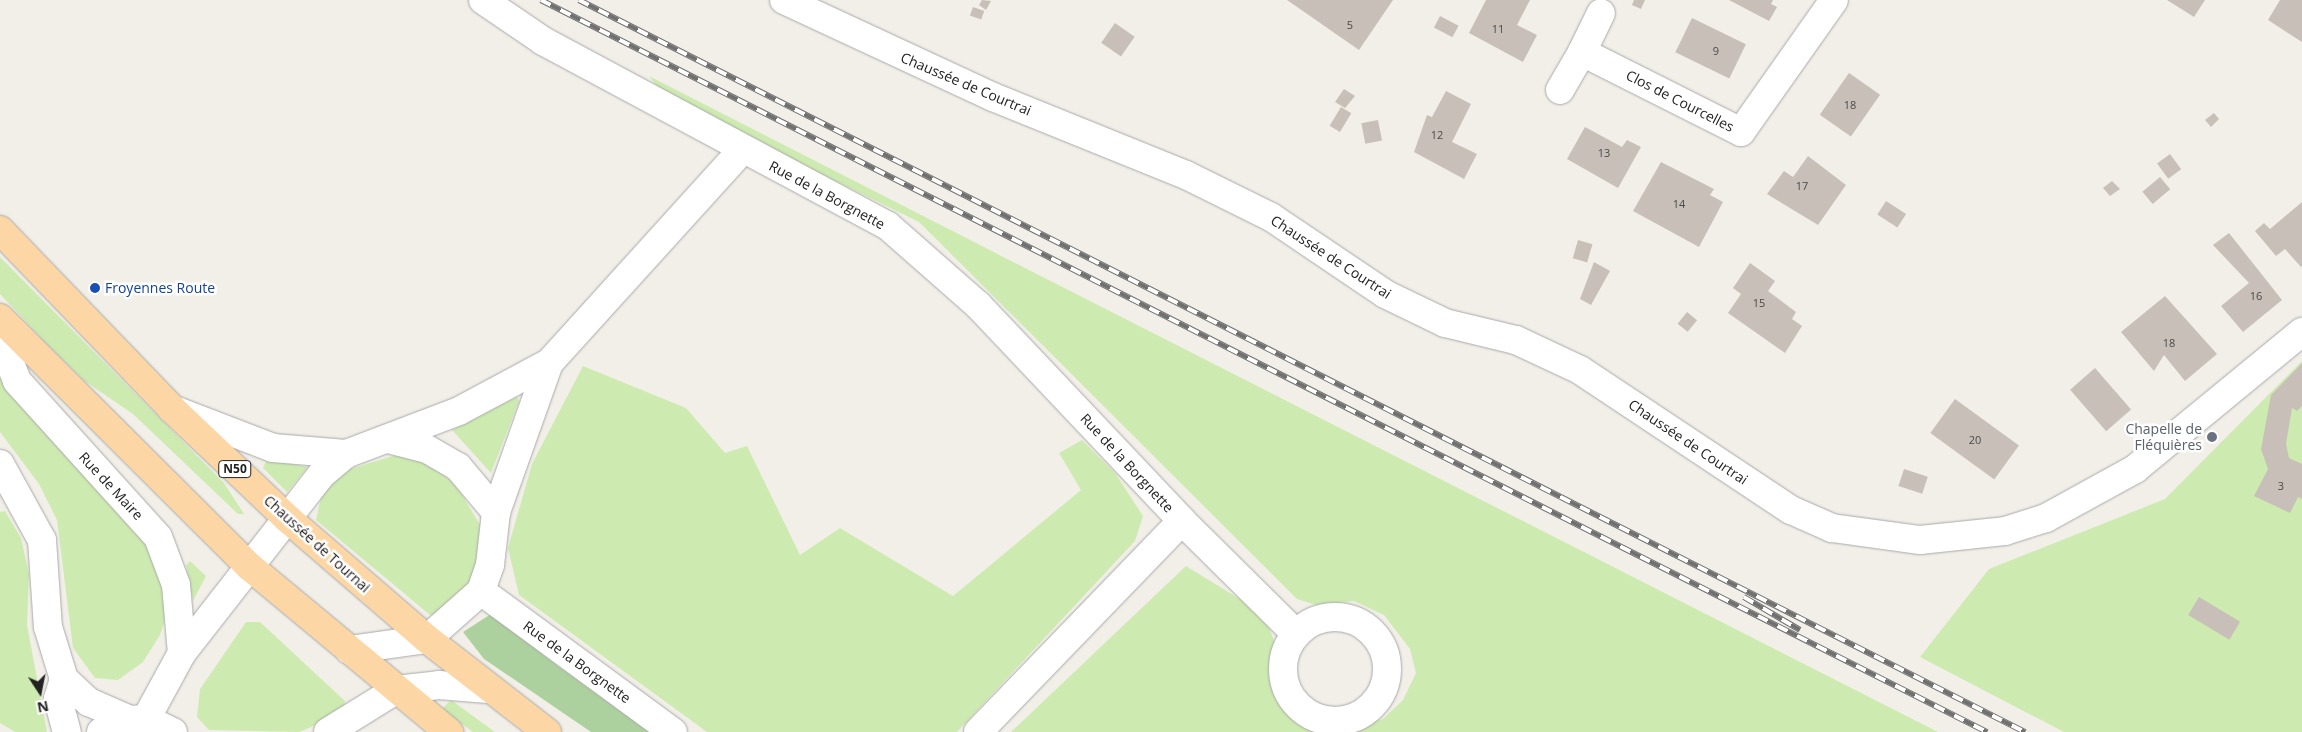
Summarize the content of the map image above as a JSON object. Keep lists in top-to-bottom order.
{
  "streets": {
    "main road": ["N50", "Chaussée de Tournai"],
    "street": [
      "Chaussée de Courtrai",
      "Clos de Courcelles",
      "Rue de la Borgnette",
      "Rue de Maire"
    ]
  },
  "places": ["Froyennes Route", "Chapelle de Fléquières"],
  "house_numbers": [
    "5",
    "11",
    "9",
    "18",
    "12",
    "13",
    "17",
    "14",
    "16",
    "15",
    "18",
    "20",
    "3"
  ],
  "north": "bottom"
}
